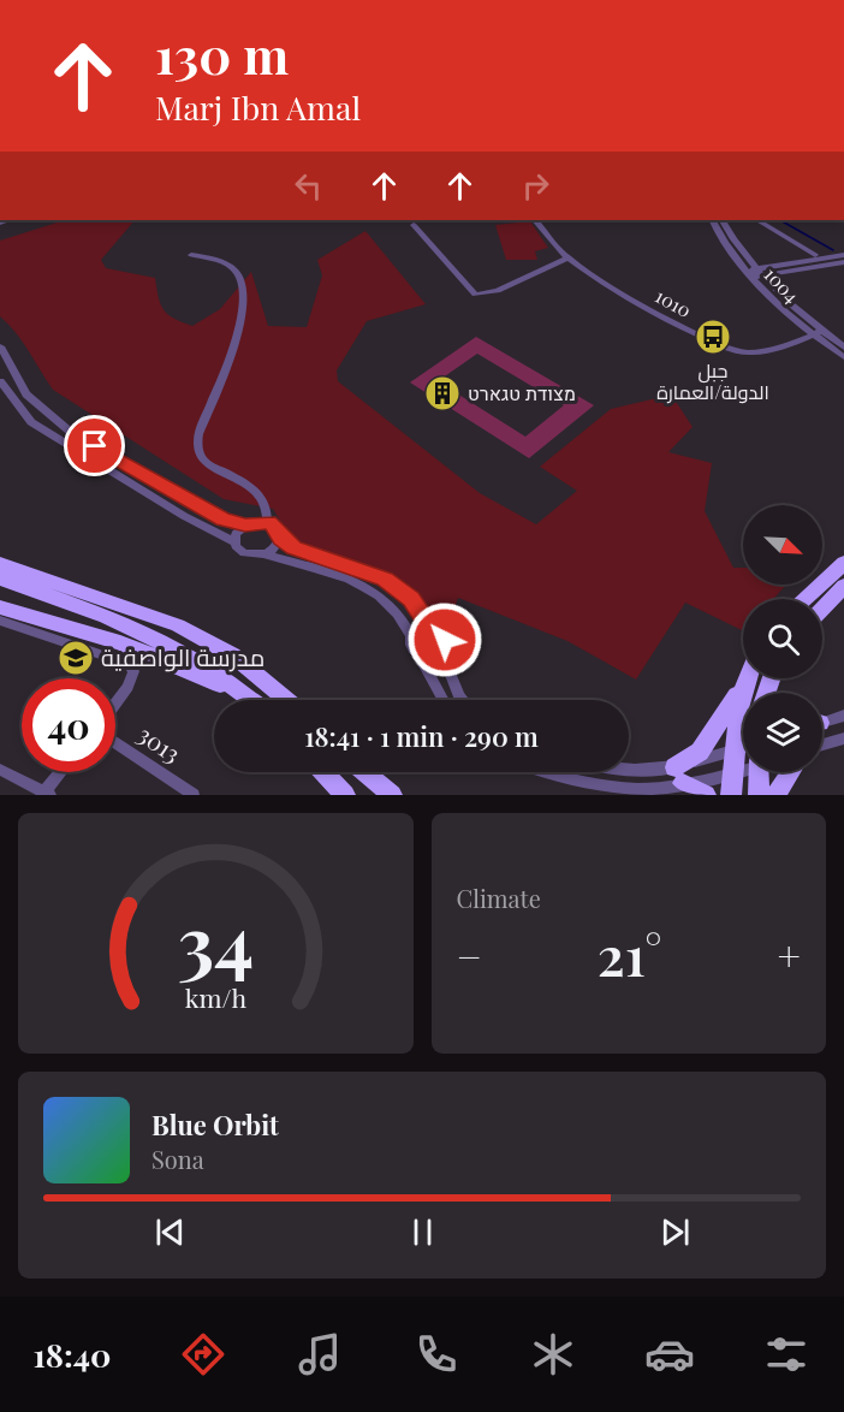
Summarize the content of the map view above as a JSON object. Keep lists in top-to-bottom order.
{
  "streets": {
    "street": ["1004", "1010", "3013"]
  },
  "crossings": [
    ["1004", "1010"]
  ],
  "places": {
    "bus stop": ["جبل الدولة/العمارة"],
    "building": ["מצודת טגארט"],
    "school or university": ["مدرسة الواصفية"]
  },
  "north": "bottom right",
  "page": {
    "turn": ["130 m", "Marj Ibn Amal"],
    "limit": "40",
    "trip": "18:41 · 1 min · 290 m",
    "tile": "Climate",
    "heat": ["−", "21°", "+"],
    "song": ["Blue Orbit", "Sona"],
    "tabs": "18:40",
    "gauge": ["34", "km/h"]
  }
}
